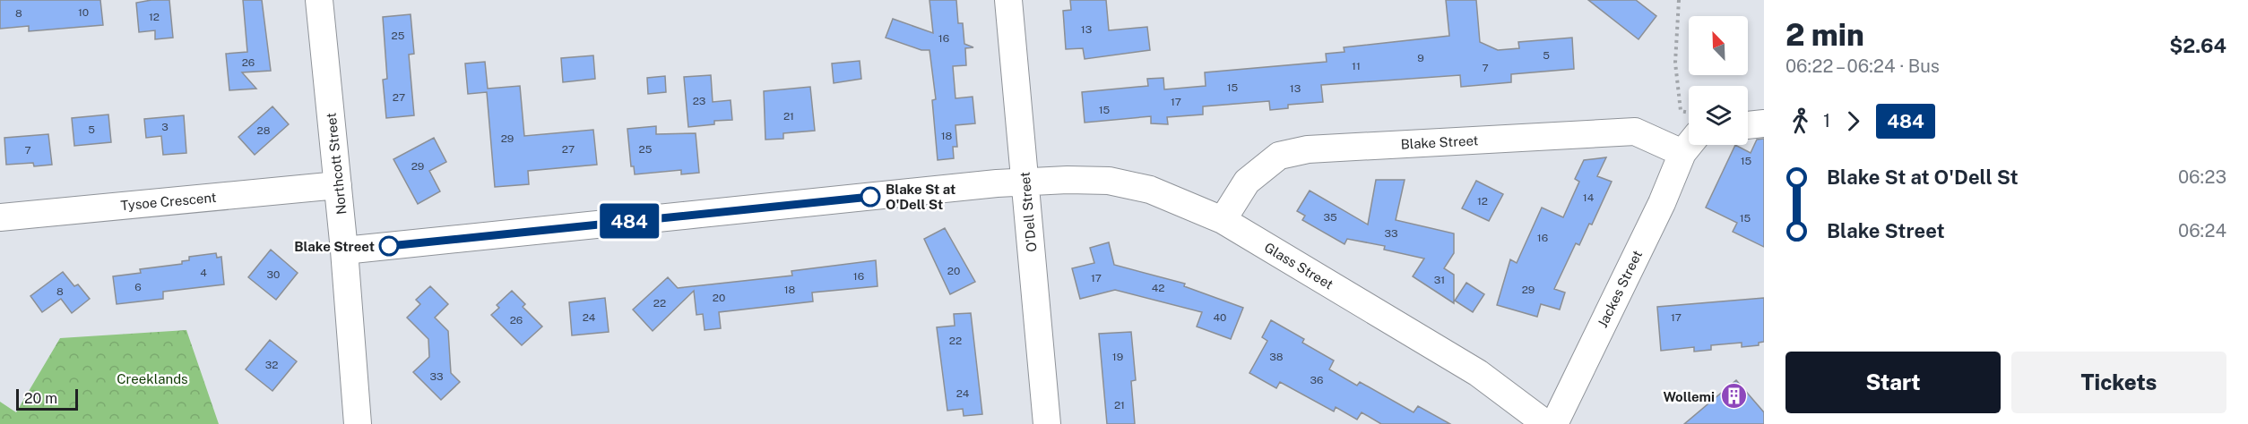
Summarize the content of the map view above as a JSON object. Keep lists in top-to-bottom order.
{
  "streets": {
    "street": [
      "Blake Street",
      "Northcott Street",
      "Tysoe Crescent",
      "O'Dell Street",
      "Glass Street",
      "Jackes Street"
    ]
  },
  "crossings": [
    ["Blake Street", "Glass Street"],
    ["Northcott Street", "Tysoe Crescent"],
    ["O'Dell Street", "Glass Street"]
  ],
  "parks": ["Creeklands"],
  "places": {
    "other": ["Blake St at O'Dell St", "Blake Street"],
    "building": ["Wollemi"]
  },
  "lines": ["bus line 484"],
  "house_numbers": [
    "10",
    "8",
    "12",
    "13",
    "25",
    "16",
    "5",
    "9",
    "26",
    "11",
    "7",
    "15",
    "13",
    "27",
    "23",
    "17",
    "15",
    "21",
    "3",
    "5",
    "28",
    "18",
    "29",
    "27",
    "25",
    "7",
    "15",
    "29",
    "14",
    "12",
    "35",
    "15",
    "33",
    "16",
    "20",
    "4",
    "30",
    "16",
    "17",
    "31",
    "6",
    "42",
    "18",
    "29",
    "8",
    "20",
    "22",
    "24",
    "40",
    "17",
    "26",
    "22",
    "19",
    "38",
    "32",
    "33",
    "36",
    "24",
    "21"
  ],
  "scale_bar": "20 m",
  "north": "top left",
  "page": {
    "on_map": "484",
    "heading": ["2 min", "06:22 – 06:24 · Bus", "$2.64"],
    "legs": ["1", "484"],
    "list": [
      {
        "name": "Blake St at O'Dell St",
        "value": "06:23"
      },
      {
        "name": "Blake Street",
        "value": "06:24"
      }
    ],
    "buttons": ["Start", "Tickets"],
    "scale": "20 m"
  }
}
